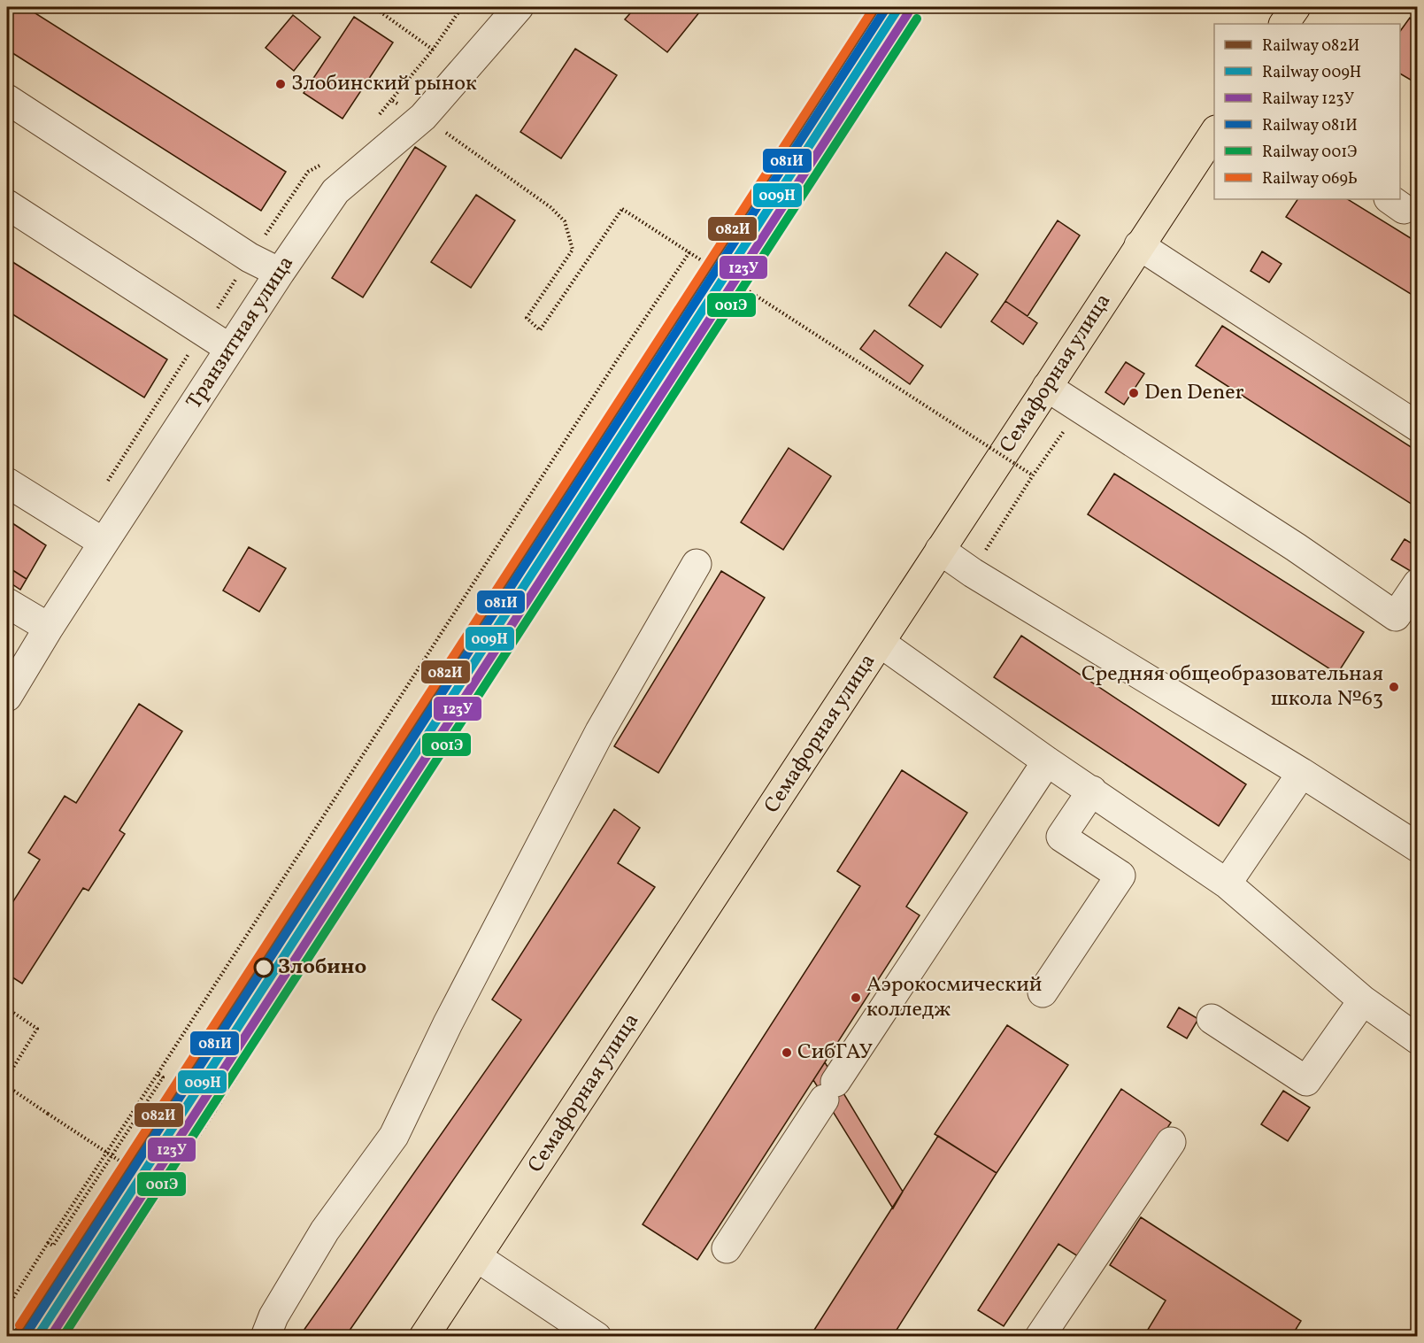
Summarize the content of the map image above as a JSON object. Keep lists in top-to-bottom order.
{
  "streets": {
    "highway": ["Семафорная улица"],
    "street": ["Транзитная улица"]
  },
  "places": [
    "Злобинский рынок",
    "Den Dener",
    "Средняя общеобразовательная школа №63",
    "Злобино",
    "Аэрокосмический колледж",
    "СибГАУ"
  ],
  "lines": [
    "rail line 082И",
    "rail line 009Н",
    "rail line 081И",
    "rail line 069Ь",
    "rail line 123У",
    "rail line 001Э"
  ],
  "legend": [
    "Railway 082И",
    "Railway 009Н",
    "Railway 123У",
    "Railway 081И",
    "Railway 001Э",
    "Railway 069Ь"
  ]
}
